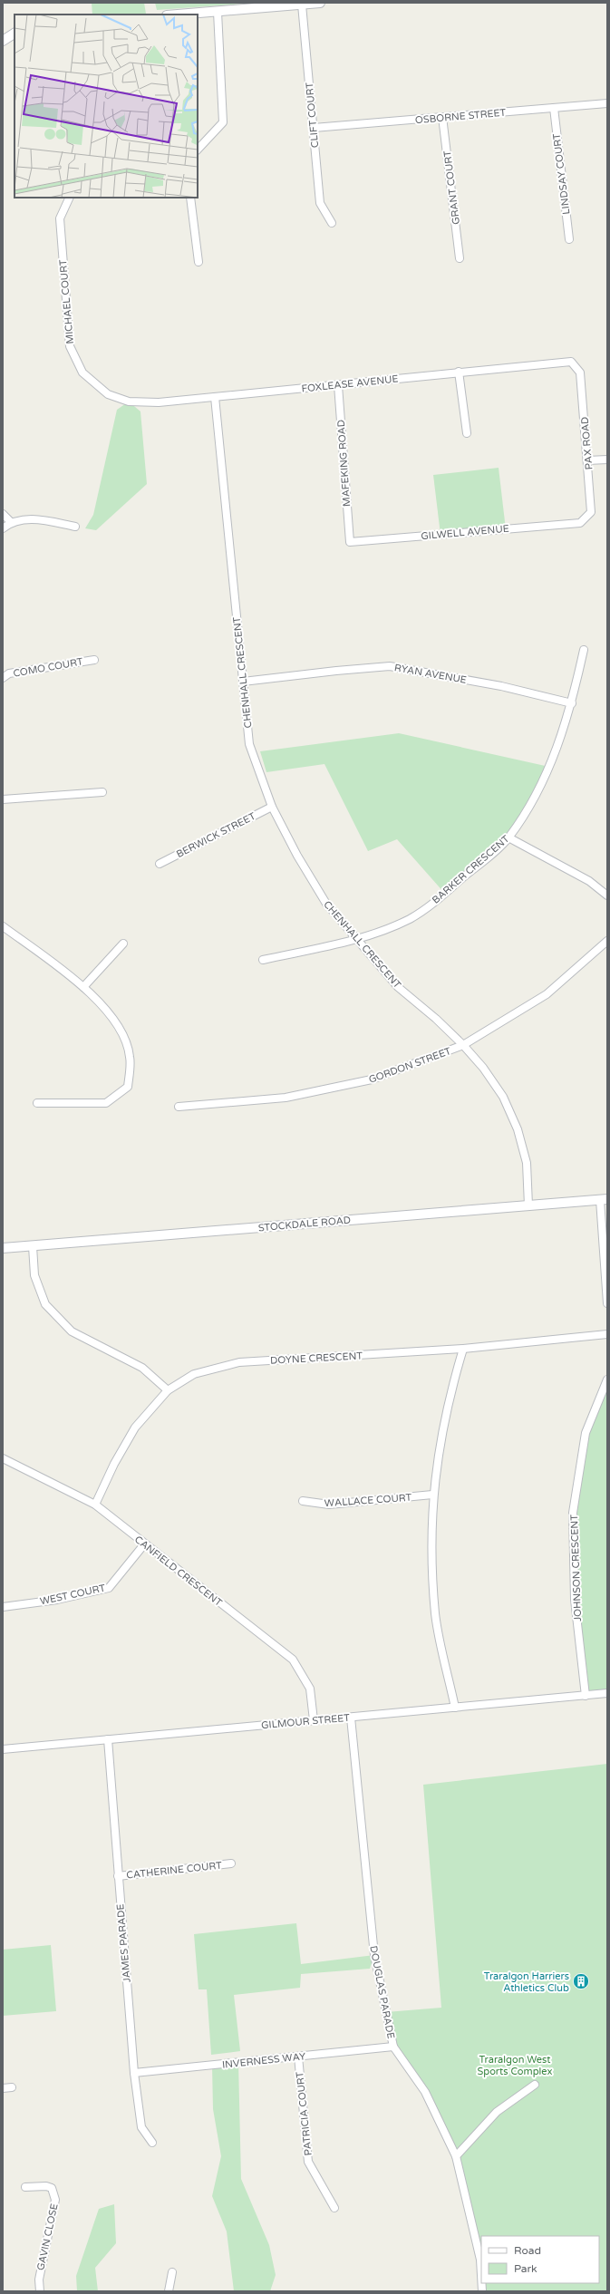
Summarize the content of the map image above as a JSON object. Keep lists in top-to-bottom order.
{
  "streets": {
    "street": [
      "CLIFT COURT",
      "OSBORNE STREET",
      "LINDSAY COURT",
      "GRANT COURT",
      "MICHAEL COURT",
      "FOXLEASE AVENUE",
      "PAX ROAD",
      "MAFEKING ROAD",
      "GILWELL AVENUE",
      "COMO COURT",
      "CHENHALL CRESCENT",
      "RYAN AVENUE",
      "BERWICK STREET",
      "BARKER CRESCENT",
      "GORDON STREET",
      "STOCKDALE ROAD",
      "DOYNE CRESCENT",
      "WALLACE COURT",
      "JOHNSON CRESCENT",
      "CANFIELD CRESCENT",
      "WEST COURT",
      "GILMOUR STREET",
      "CATHERINE COURT",
      "JAMES PARADE",
      "DOUGLAS PARADE",
      "INVERNESS WAY",
      "PATRICIA COURT",
      "GAVIN CLOSE"
    ]
  },
  "crossings": [
    ["CLIFT COURT", "OSBORNE STREET"],
    ["OSBORNE STREET", "LINDSAY COURT"],
    ["OSBORNE STREET", "GRANT COURT"],
    ["MICHAEL COURT", "FOXLEASE AVENUE"],
    ["FOXLEASE AVENUE", "PAX ROAD"],
    ["FOXLEASE AVENUE", "MAFEKING ROAD"],
    ["FOXLEASE AVENUE", "CHENHALL CRESCENT"],
    ["PAX ROAD", "GILWELL AVENUE"],
    ["MAFEKING ROAD", "GILWELL AVENUE"],
    ["CHENHALL CRESCENT", "RYAN AVENUE"],
    ["CHENHALL CRESCENT", "BERWICK STREET"],
    ["CHENHALL CRESCENT", "BARKER CRESCENT"],
    ["CHENHALL CRESCENT", "GORDON STREET"],
    ["CHENHALL CRESCENT", "STOCKDALE ROAD"],
    ["RYAN AVENUE", "BARKER CRESCENT"],
    ["DOYNE CRESCENT", "CANFIELD CRESCENT"],
    ["JOHNSON CRESCENT", "GILMOUR STREET"],
    ["CANFIELD CRESCENT", "WEST COURT"],
    ["CANFIELD CRESCENT", "GILMOUR STREET"],
    ["GILMOUR STREET", "JAMES PARADE"],
    ["GILMOUR STREET", "DOUGLAS PARADE"],
    ["CATHERINE COURT", "JAMES PARADE"],
    ["JAMES PARADE", "INVERNESS WAY"],
    ["DOUGLAS PARADE", "INVERNESS WAY"],
    ["INVERNESS WAY", "PATRICIA COURT"]
  ],
  "parks": ["Traralgon West Sports Complex"],
  "places": {
    "building": ["Traralgon Harriers Athletics Club"]
  },
  "legend": ["Road", "Park"]
}
